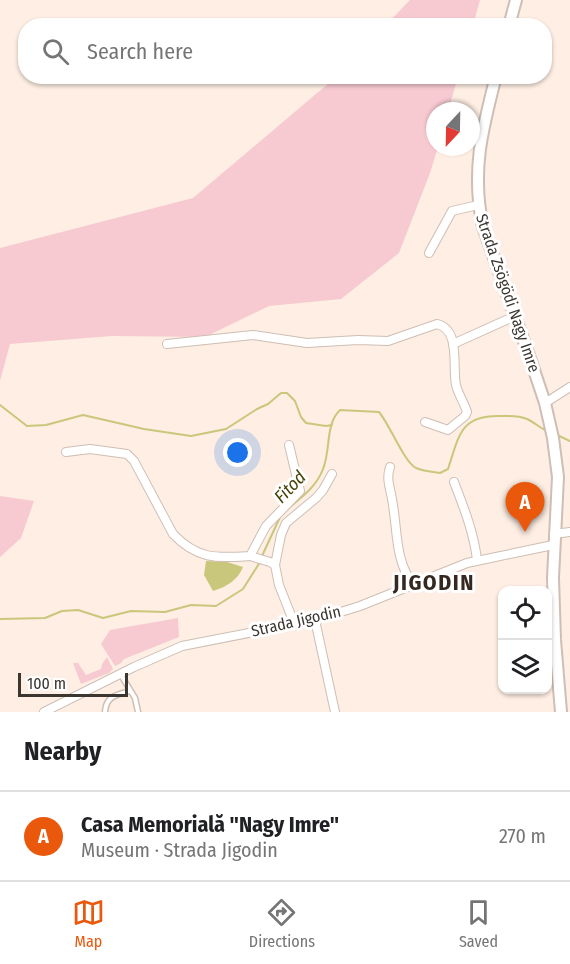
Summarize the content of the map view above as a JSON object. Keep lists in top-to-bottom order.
{
  "streets": {
    "main road": ["Strada Zsögödi Nagy Imre"],
    "street": ["Strada Jigodin"]
  },
  "crossings": [
    ["Strada Zsögödi Nagy Imre", "Strada Jigodin"]
  ],
  "districts": ["JIGODIN"],
  "water": ["Fitod"],
  "scale_bar": "100 m",
  "north": "bottom",
  "page": {
    "search": "Search here",
    "pins": "A",
    "scale": "100 m",
    "heading": "Nearby",
    "list": [
      {
        "mark": "A",
        "name": "Casa Memorială \"Nagy Imre\"",
        "note": "Museum · Strada Jigodin",
        "value": "270 m"
      }
    ],
    "nav": ["Map", "Directions", "Saved"]
  }
}
